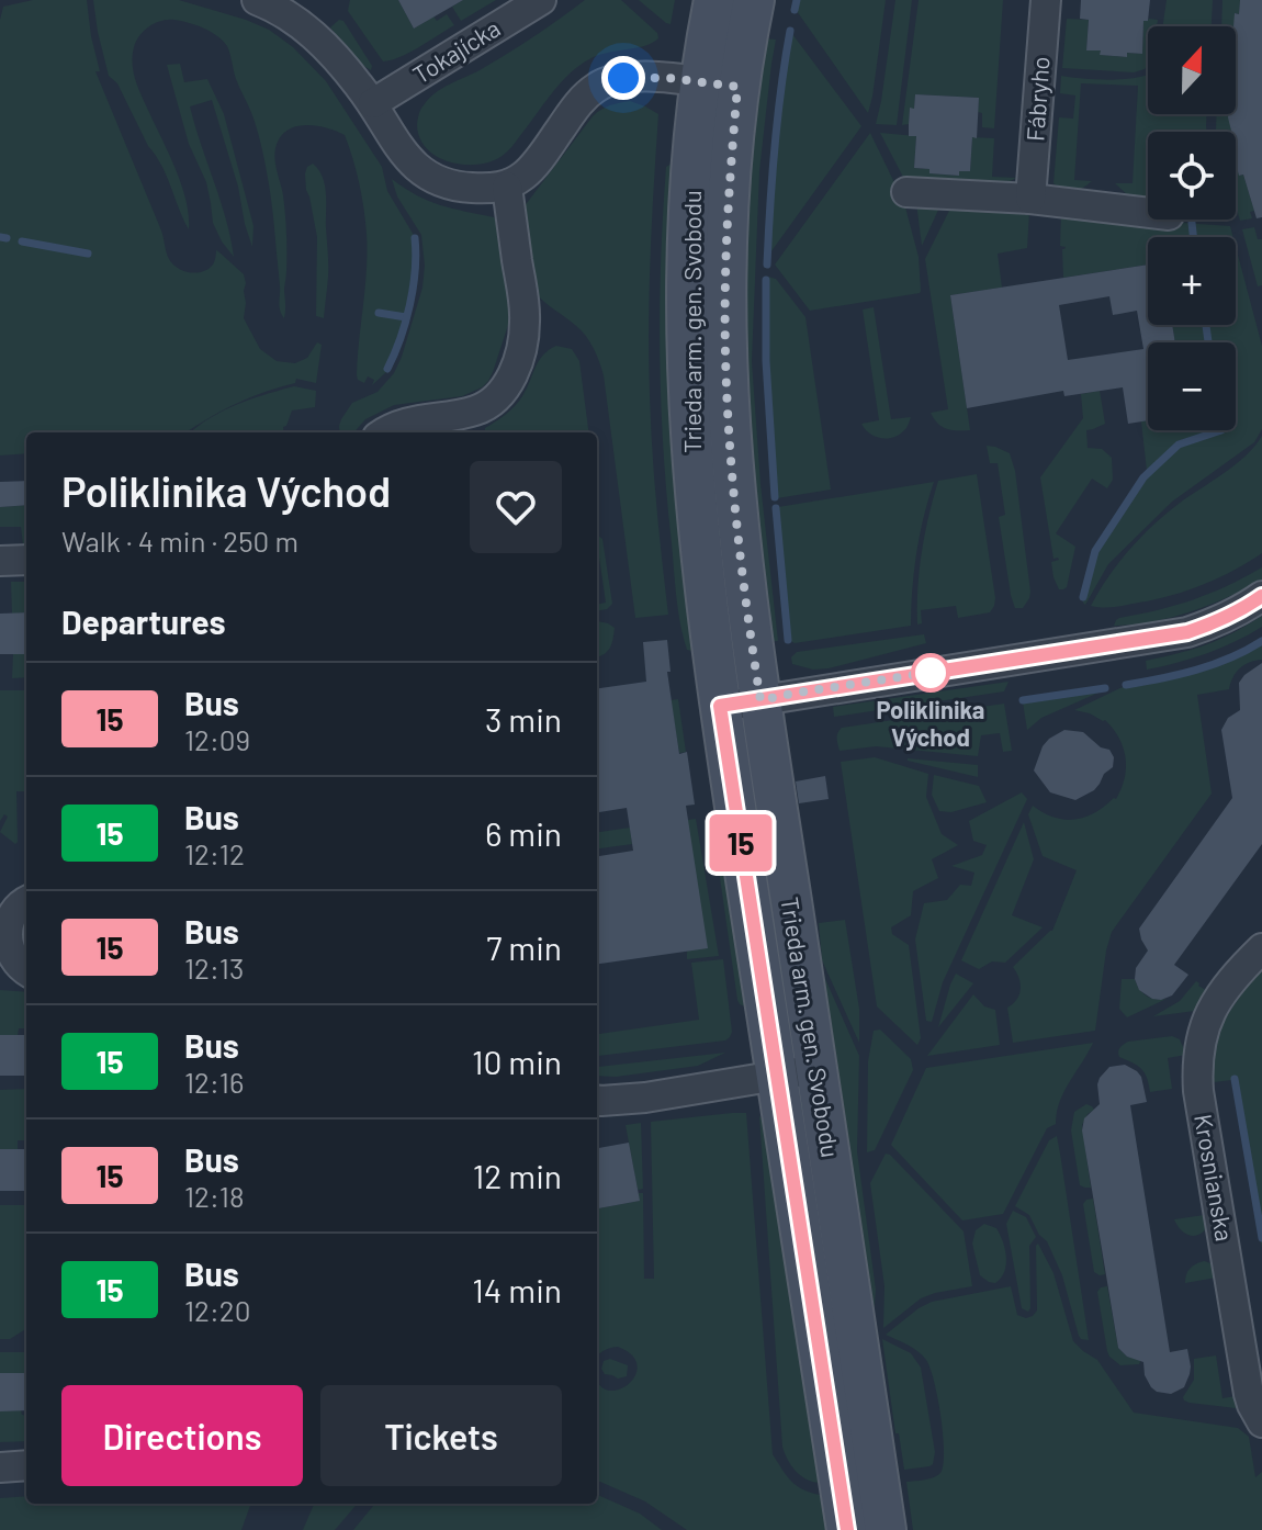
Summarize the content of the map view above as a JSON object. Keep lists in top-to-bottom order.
{
  "streets": {
    "street": [
      "Tokajícka",
      "Fábryho",
      "Trieda arm. gen. Svobodu",
      "Krosnianska"
    ]
  },
  "places": ["Poliklinika Východ"],
  "lines": ["bus line 15"],
  "north": "top",
  "page": {
    "on_map": "15",
    "map_buttons": ["+", "−"],
    "heading": [
      ["Poliklinika Východ", "Walk · 4 min · 250 m"],
      "Departures"
    ],
    "list": [
      {
        "mark": "15",
        "name": "Bus",
        "note": "12:09",
        "value": "3 min"
      },
      {
        "mark": "15",
        "name": "Bus",
        "note": "12:12",
        "value": "6 min"
      },
      {
        "mark": "15",
        "name": "Bus",
        "note": "12:13",
        "value": "7 min"
      },
      {
        "mark": "15",
        "name": "Bus",
        "note": "12:16",
        "value": "10 min"
      },
      {
        "mark": "15",
        "name": "Bus",
        "note": "12:18",
        "value": "12 min"
      },
      {
        "mark": "15",
        "name": "Bus",
        "note": "12:20",
        "value": "14 min"
      }
    ],
    "buttons": ["Directions", "Tickets"]
  }
}
